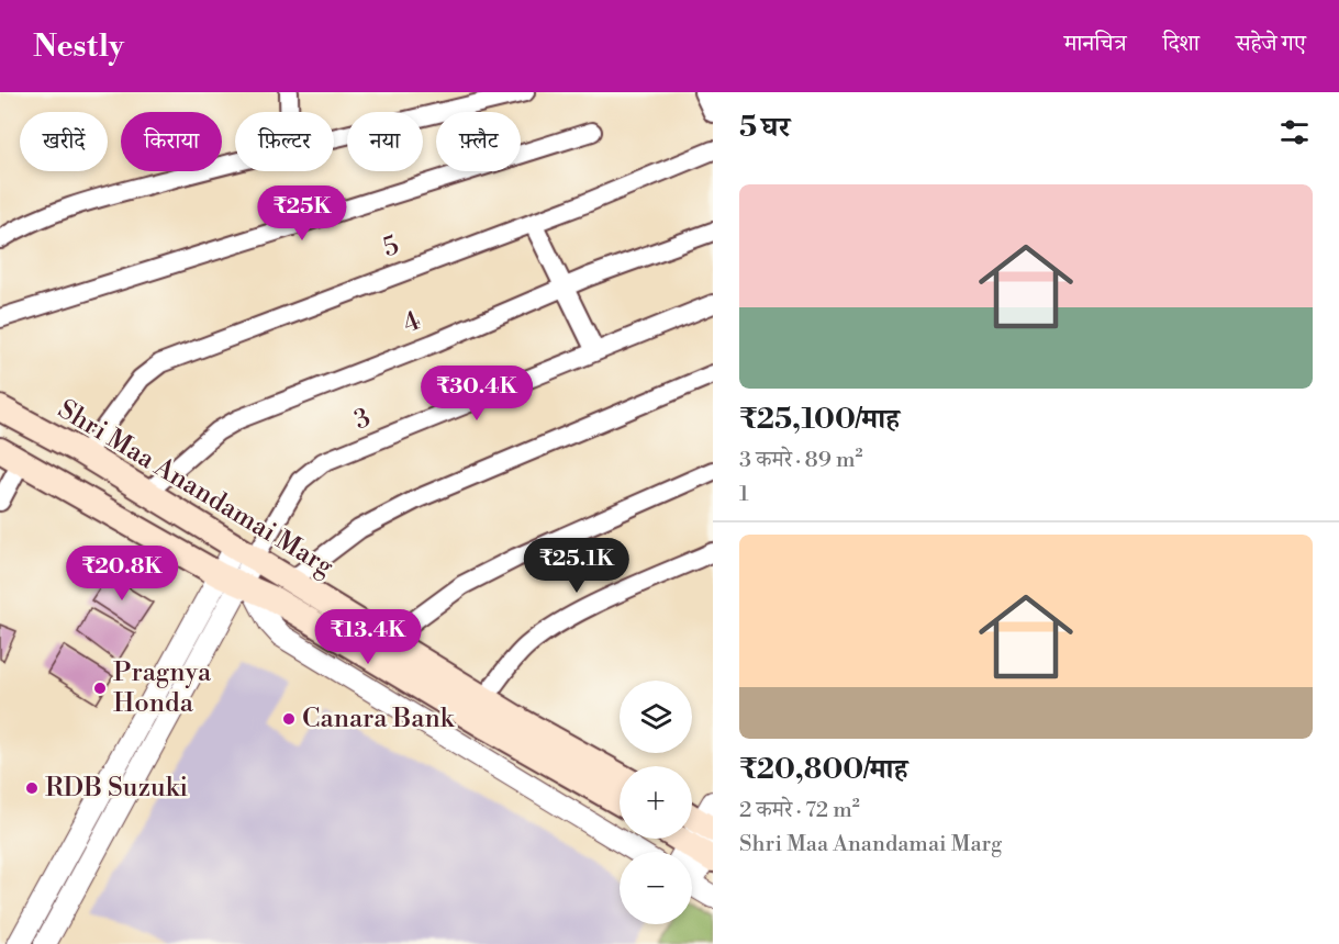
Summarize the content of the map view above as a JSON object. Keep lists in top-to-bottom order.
{
  "streets": {
    "main road": ["Shri Maa Anandamai Marg"],
    "street": ["5", "4", "3"]
  },
  "crossings": [
    ["5", "Shri Maa Anandamai Marg"],
    ["4", "Shri Maa Anandamai Marg"],
    ["3", "Shri Maa Anandamai Marg"]
  ],
  "places": ["Pragnya Honda", "Canara Bank", "RDB Suzuki"],
  "page": {
    "header": "Nestly",
    "nav": ["मानचित्र", "दिशा", "सहेजे गए"],
    "heading": "5 घर",
    "chip": [
      "खरीदें",
      "किराया",
      "फ़िल्टर",
      "नया",
      "फ़्लैट"
    ],
    "list": [
      {
        "name": "₹25,100/माह",
        "note": "3 कमरे · 89 m² · 1"
      },
      {
        "name": "₹20,800/माह",
        "note": "2 कमरे · 72 m² · Shri Maa Anandamai Marg"
      }
    ],
    "price": [
      "₹25K",
      "₹30.4K",
      "₹25.1K",
      "₹20.8K",
      "₹13.4K"
    ],
    "map_buttons": ["+", "−"]
  }
}
